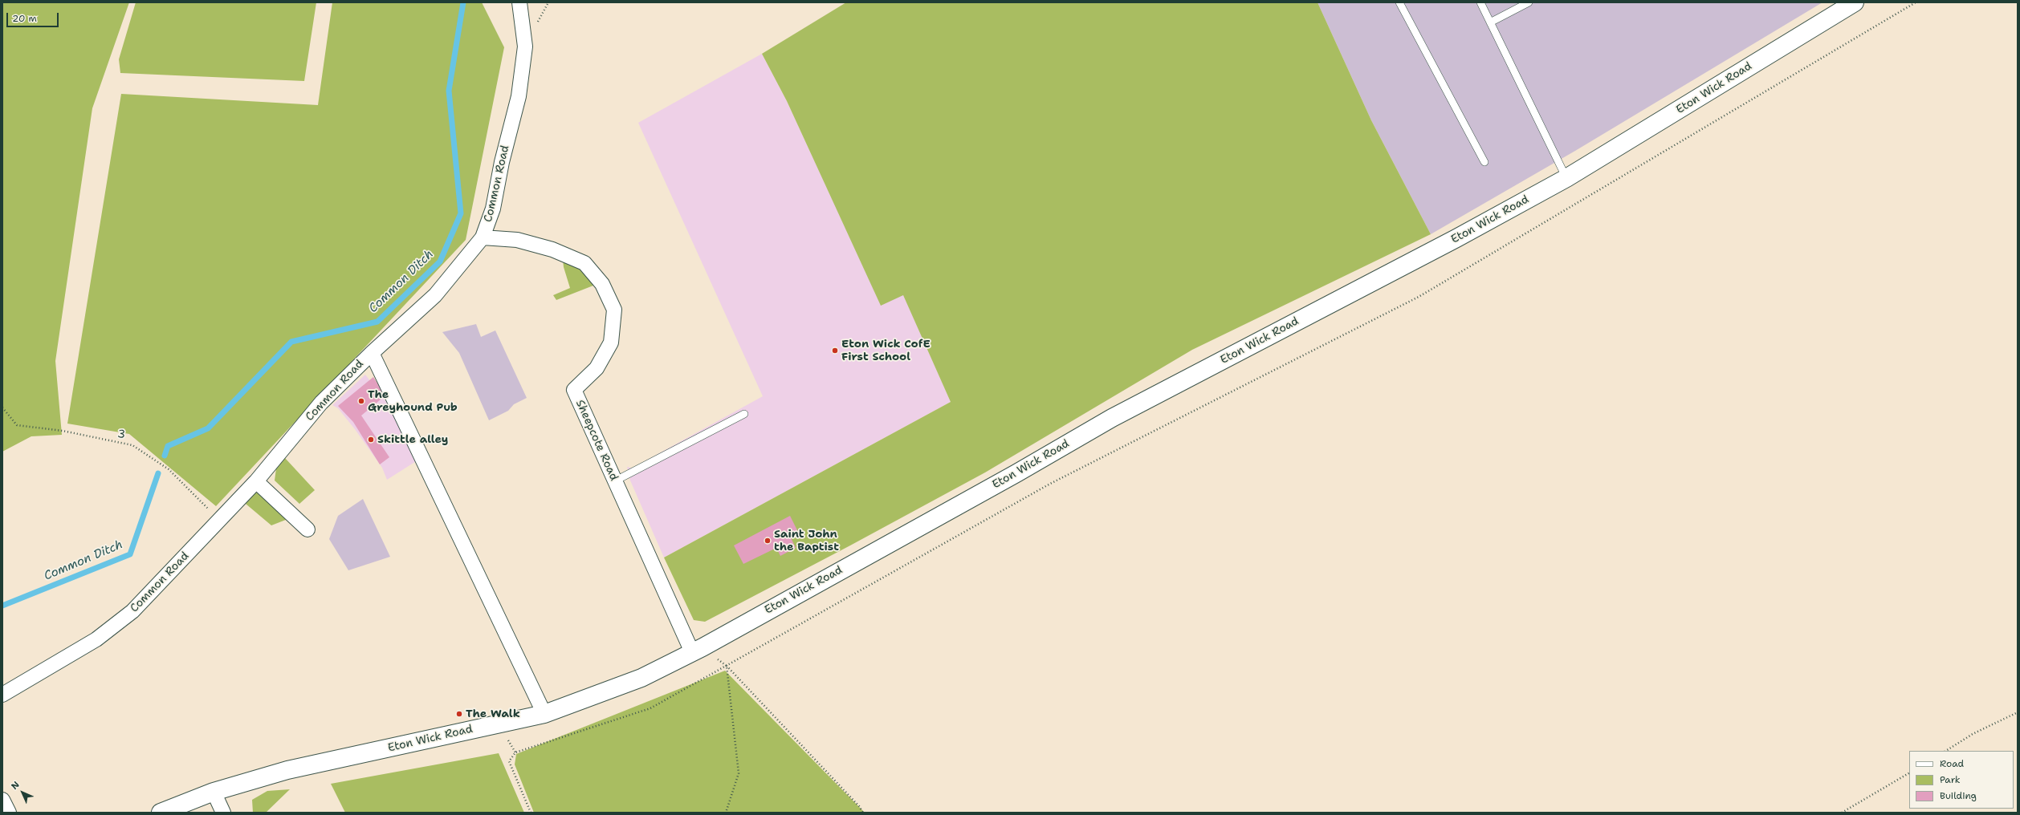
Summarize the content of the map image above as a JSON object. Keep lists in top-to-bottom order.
{
  "streets": {
    "main road": ["Eton Wick Road"],
    "street": ["Common Road", "Sheepcote Road"],
    "path": ["3"]
  },
  "crossings": [
    ["Eton Wick Road", "Sheepcote Road"],
    ["Common Road", "3"],
    ["Common Road", "Sheepcote Road"]
  ],
  "water": ["Common Ditch"],
  "places": [
    "Eton Wick CofE First School",
    "The Greyhound Pub",
    "Skittle alley",
    "Saint John the Baptist",
    "The Walk"
  ],
  "legend": ["Road", "Park", "Building"],
  "scale_bar": "20 m",
  "north": "top left"
}
